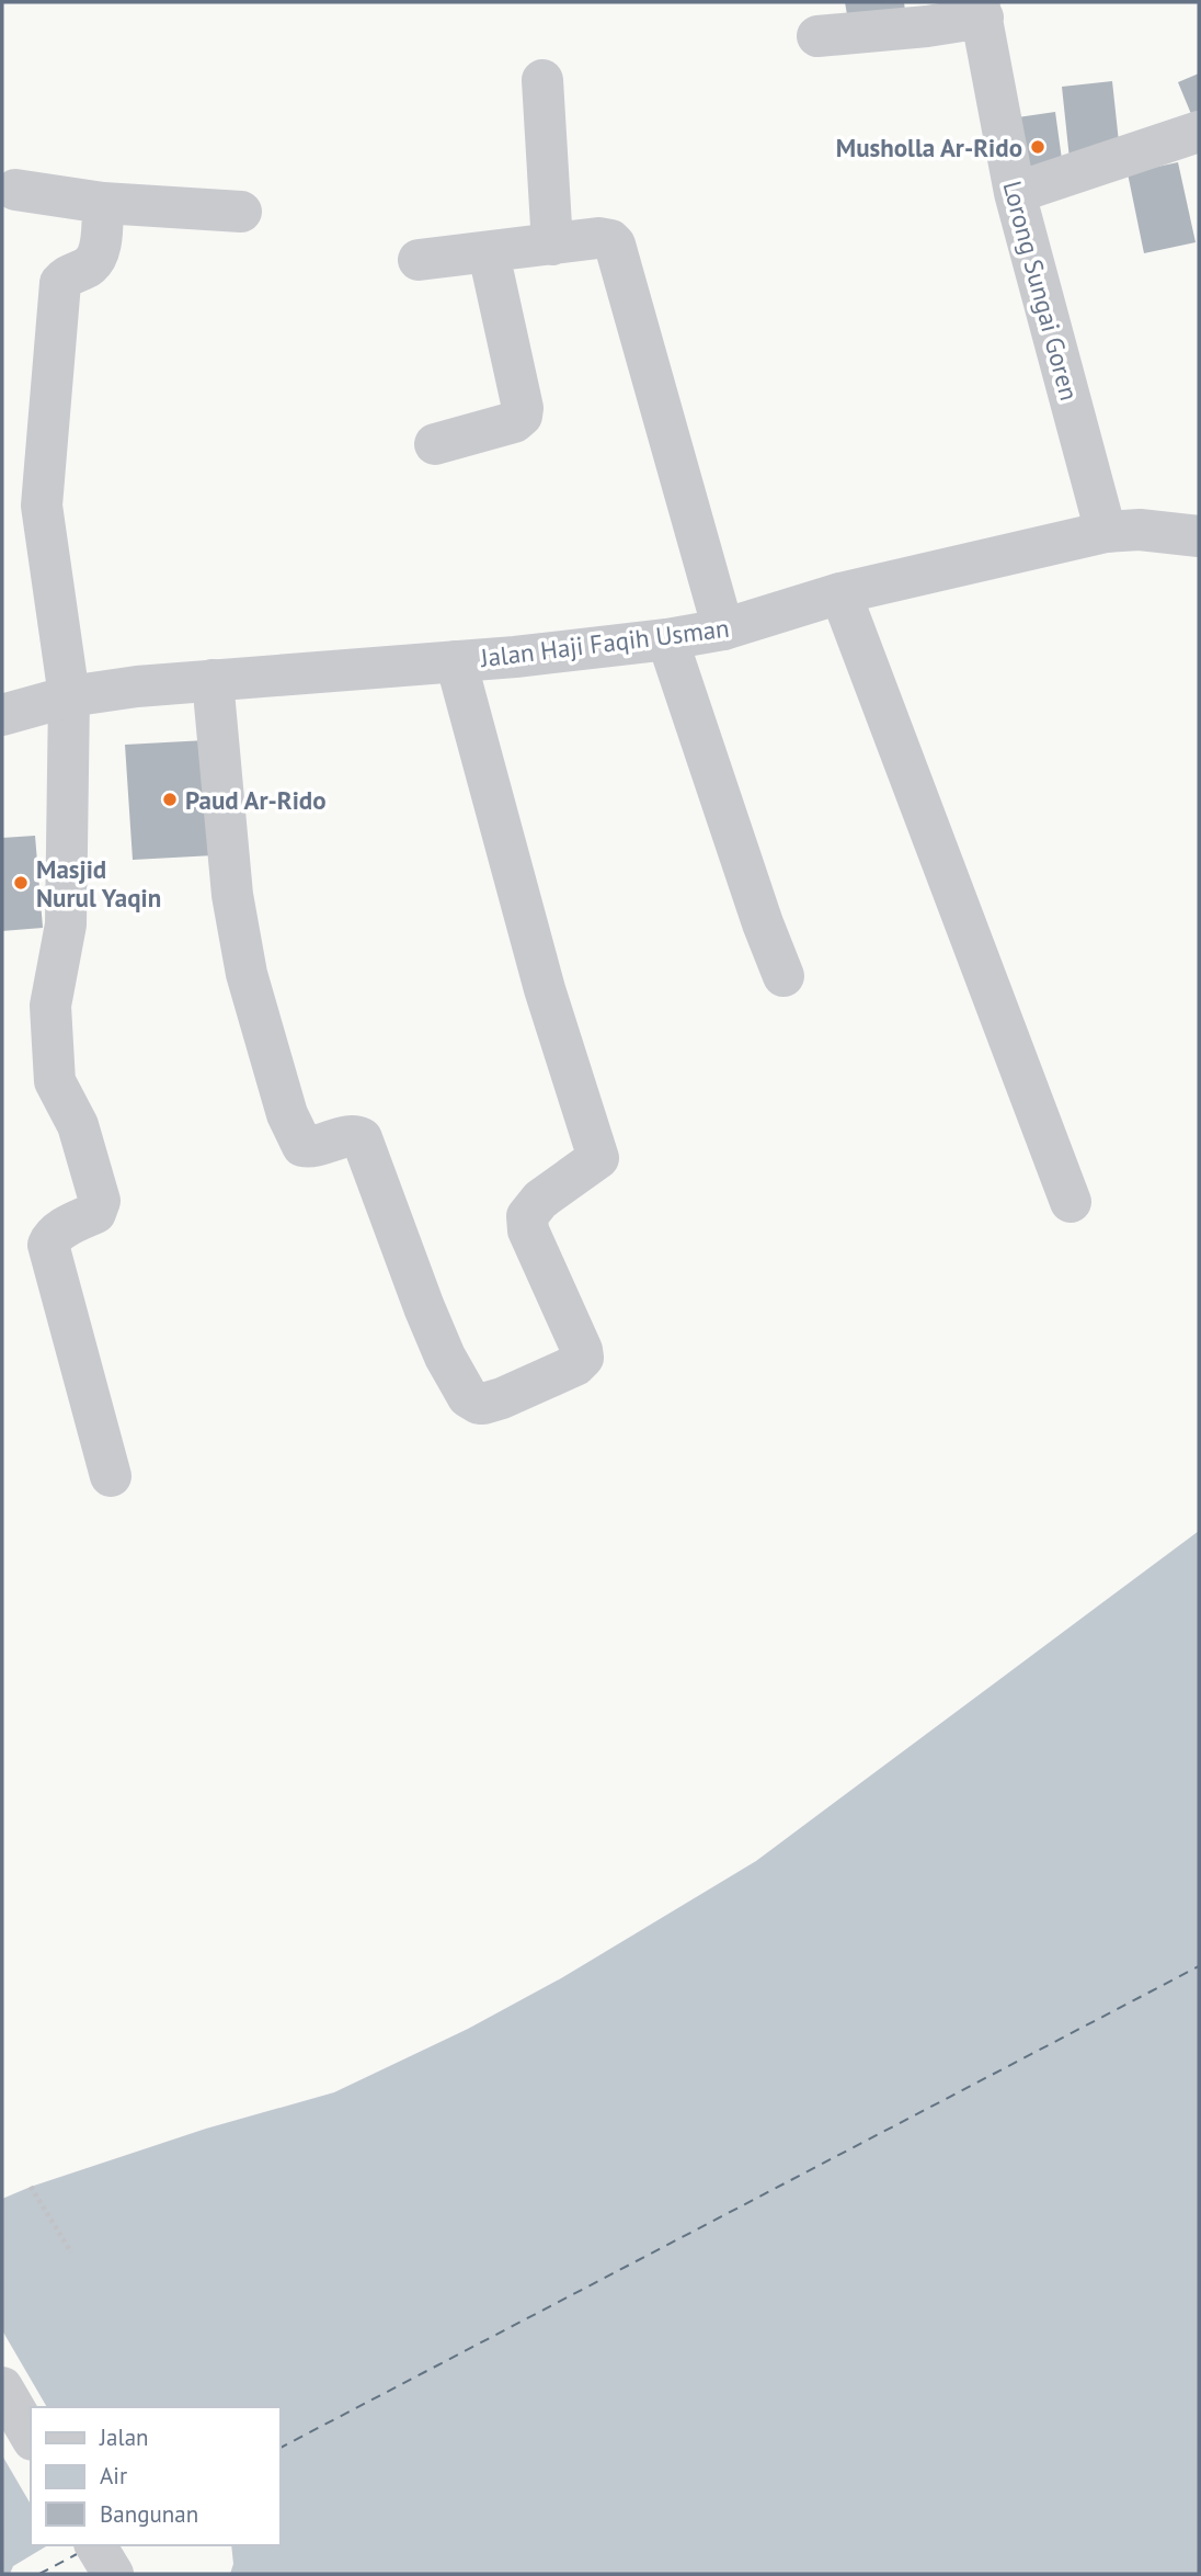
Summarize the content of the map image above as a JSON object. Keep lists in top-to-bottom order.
{
  "streets": {
    "street": ["Lorong Sungai Goren", "Jalan Haji Faqih Usman"]
  },
  "crossings": [
    ["Lorong Sungai Goren", "Jalan Haji Faqih Usman"]
  ],
  "places": ["Musholla Ar-Rido", "Paud Ar-Rido", "Masjid Nurul Yaqin"],
  "legend": ["Jalan", "Air", "Bangunan"]
}
